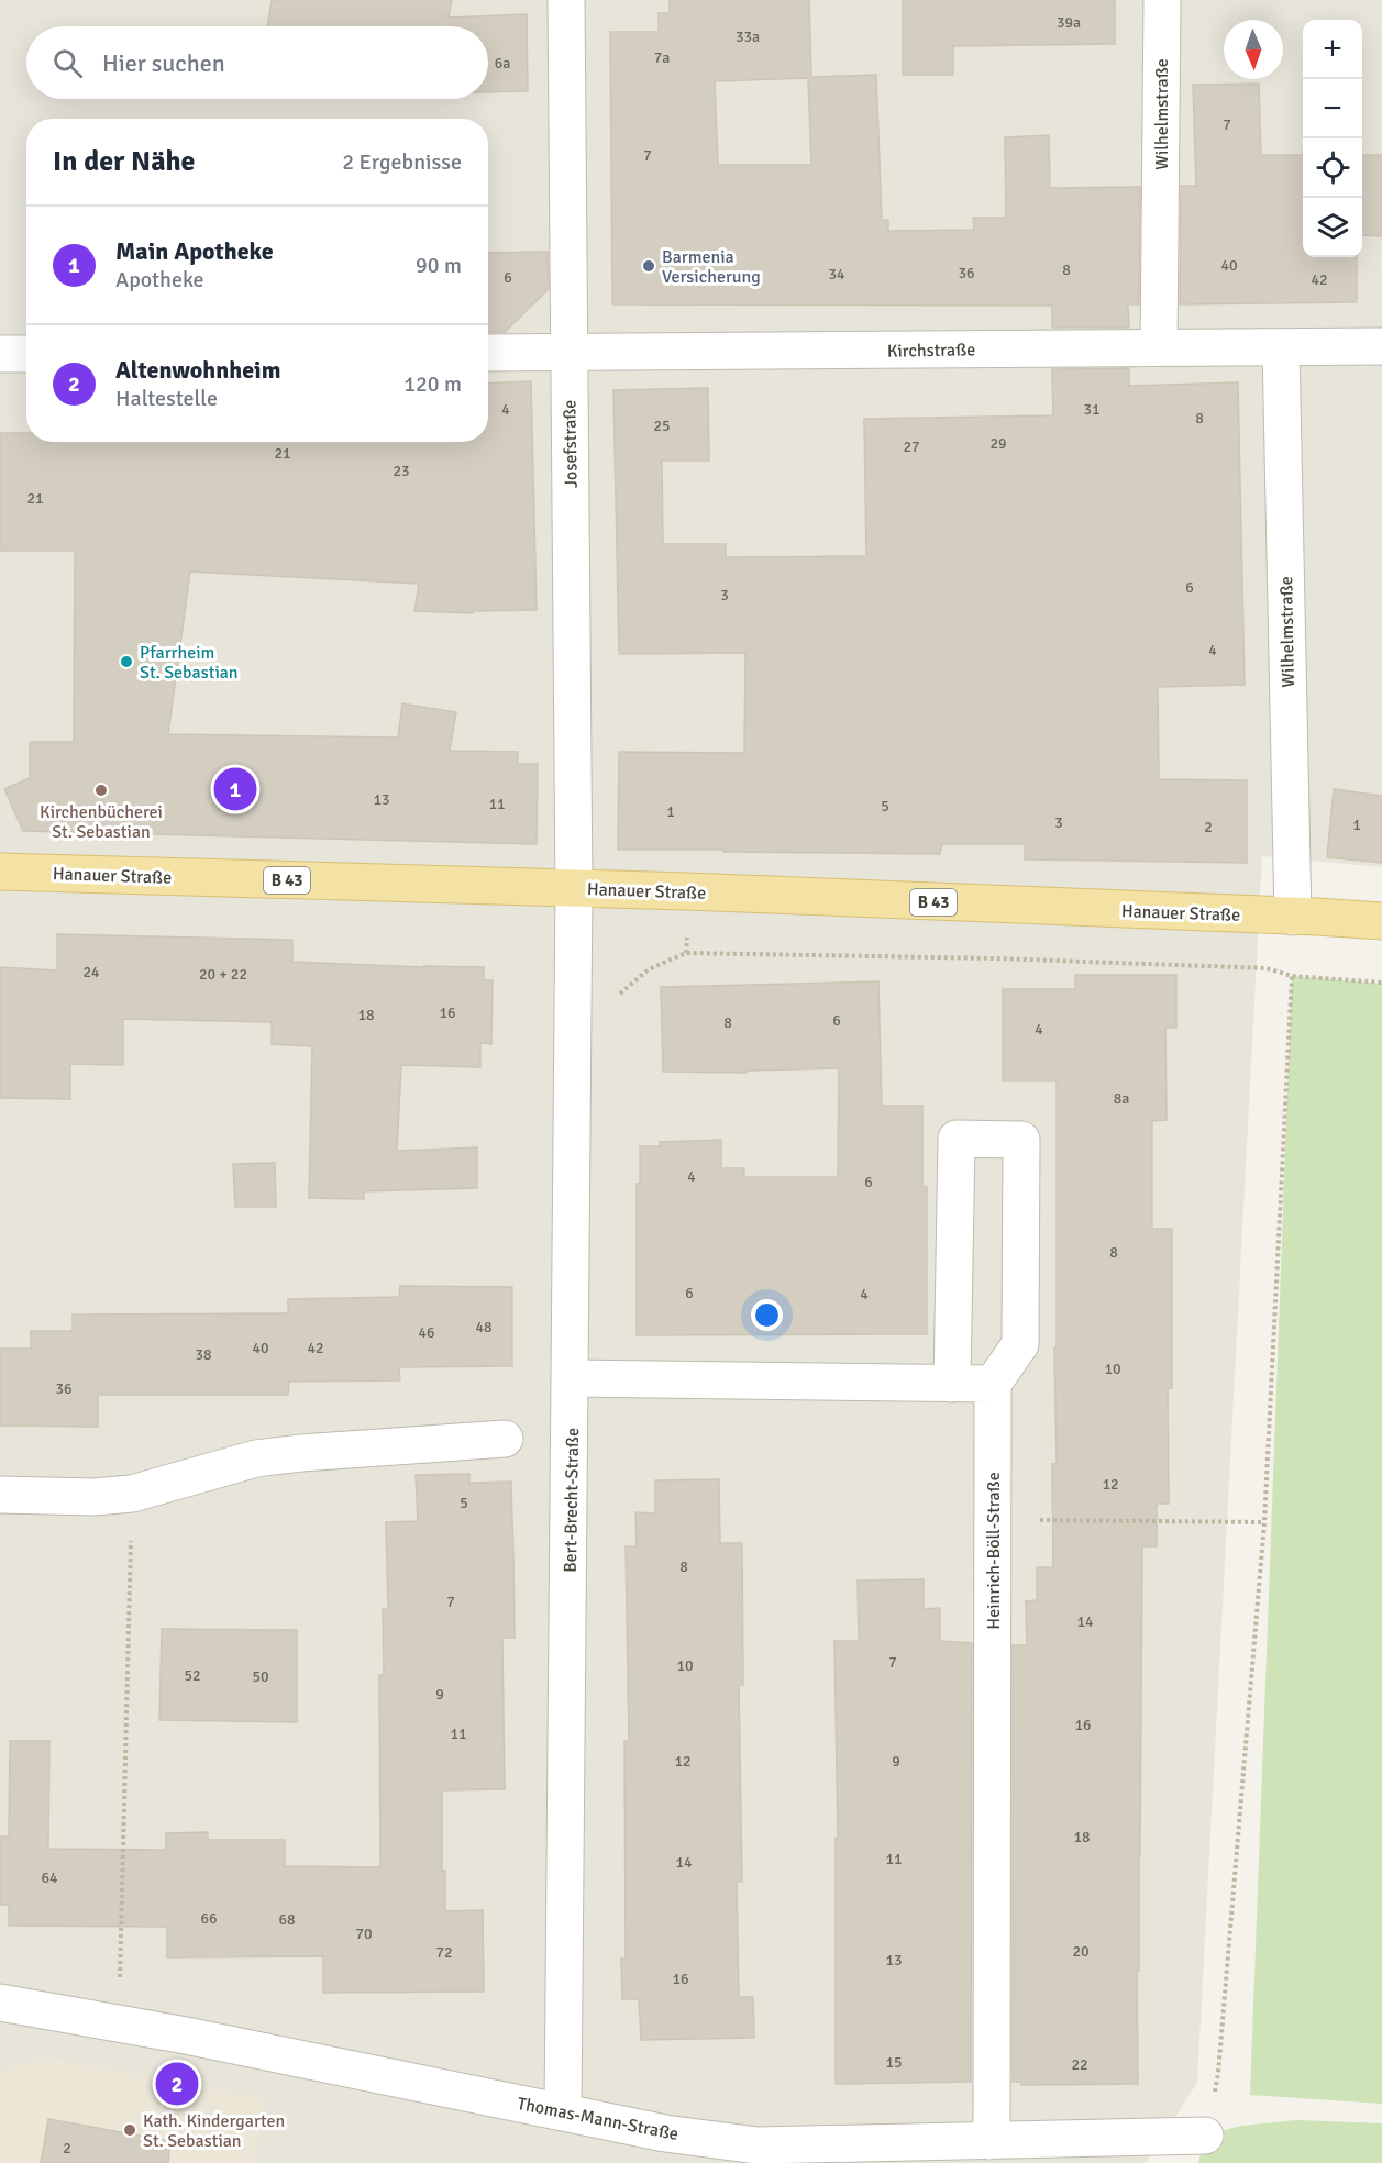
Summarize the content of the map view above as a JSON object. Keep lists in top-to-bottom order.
{
  "streets": {
    "main road": ["Hanauer Straße", "B 43"],
    "street": [
      "Wilhelmstraße",
      "Kirchstraße",
      "Josefstraße",
      "Bert-Brecht-Straße",
      "Heinrich-Böll-Straße",
      "Thomas-Mann-Straße"
    ]
  },
  "crossings": [
    ["Wilhelmstraße", "Kirchstraße"],
    ["Wilhelmstraße", "Hanauer Straße"],
    ["Wilhelmstraße", "B 43"],
    ["Kirchstraße", "Josefstraße"],
    ["Josefstraße", "Hanauer Straße"],
    ["Josefstraße", "Bert-Brecht-Straße"],
    ["Hanauer Straße", "B 43"],
    ["Hanauer Straße", "Bert-Brecht-Straße"],
    ["Bert-Brecht-Straße", "Thomas-Mann-Straße"],
    ["Heinrich-Böll-Straße", "Thomas-Mann-Straße"]
  ],
  "places": [
    "Barmenia Versicherung",
    "Pfarrheim St. Sebastian",
    "Kirchenbücherei St. Sebastian",
    "Kath. Kindergarten St. Sebastian"
  ],
  "house_numbers": [
    "39a",
    "33a",
    "7a",
    "6a",
    "7",
    "7",
    "40",
    "8",
    "36",
    "34",
    "6",
    "42",
    "4",
    "31",
    "8",
    "25",
    "29",
    "27",
    "21",
    "23",
    "21",
    "6",
    "3",
    "4",
    "13",
    "11",
    "5",
    "1",
    "3",
    "1",
    "2",
    "24",
    "20 + 22",
    "16",
    "18",
    "6",
    "8",
    "4",
    "8a",
    "4",
    "6",
    "8",
    "6",
    "4",
    "48",
    "46",
    "40",
    "42",
    "38",
    "10",
    "36",
    "12",
    "5",
    "8",
    "7",
    "14",
    "7",
    "10",
    "52",
    "50",
    "9",
    "16",
    "11",
    "12",
    "9",
    "18",
    "11",
    "14",
    "64",
    "66",
    "68",
    "70",
    "20",
    "72",
    "13",
    "16",
    "15",
    "22",
    "2"
  ],
  "north": "bottom",
  "page": {
    "map_buttons": ["+", "−"],
    "search": "Hier suchen",
    "heading": ["In der Nähe", "2 Ergebnisse"],
    "list": [
      {
        "mark": "1",
        "name": "Main Apotheke",
        "note": "Apotheke",
        "value": "90 m"
      },
      {
        "mark": "2",
        "name": "Altenwohnheim",
        "note": "Haltestelle",
        "value": "120 m"
      }
    ],
    "pins": ["1", "2"]
  }
}
